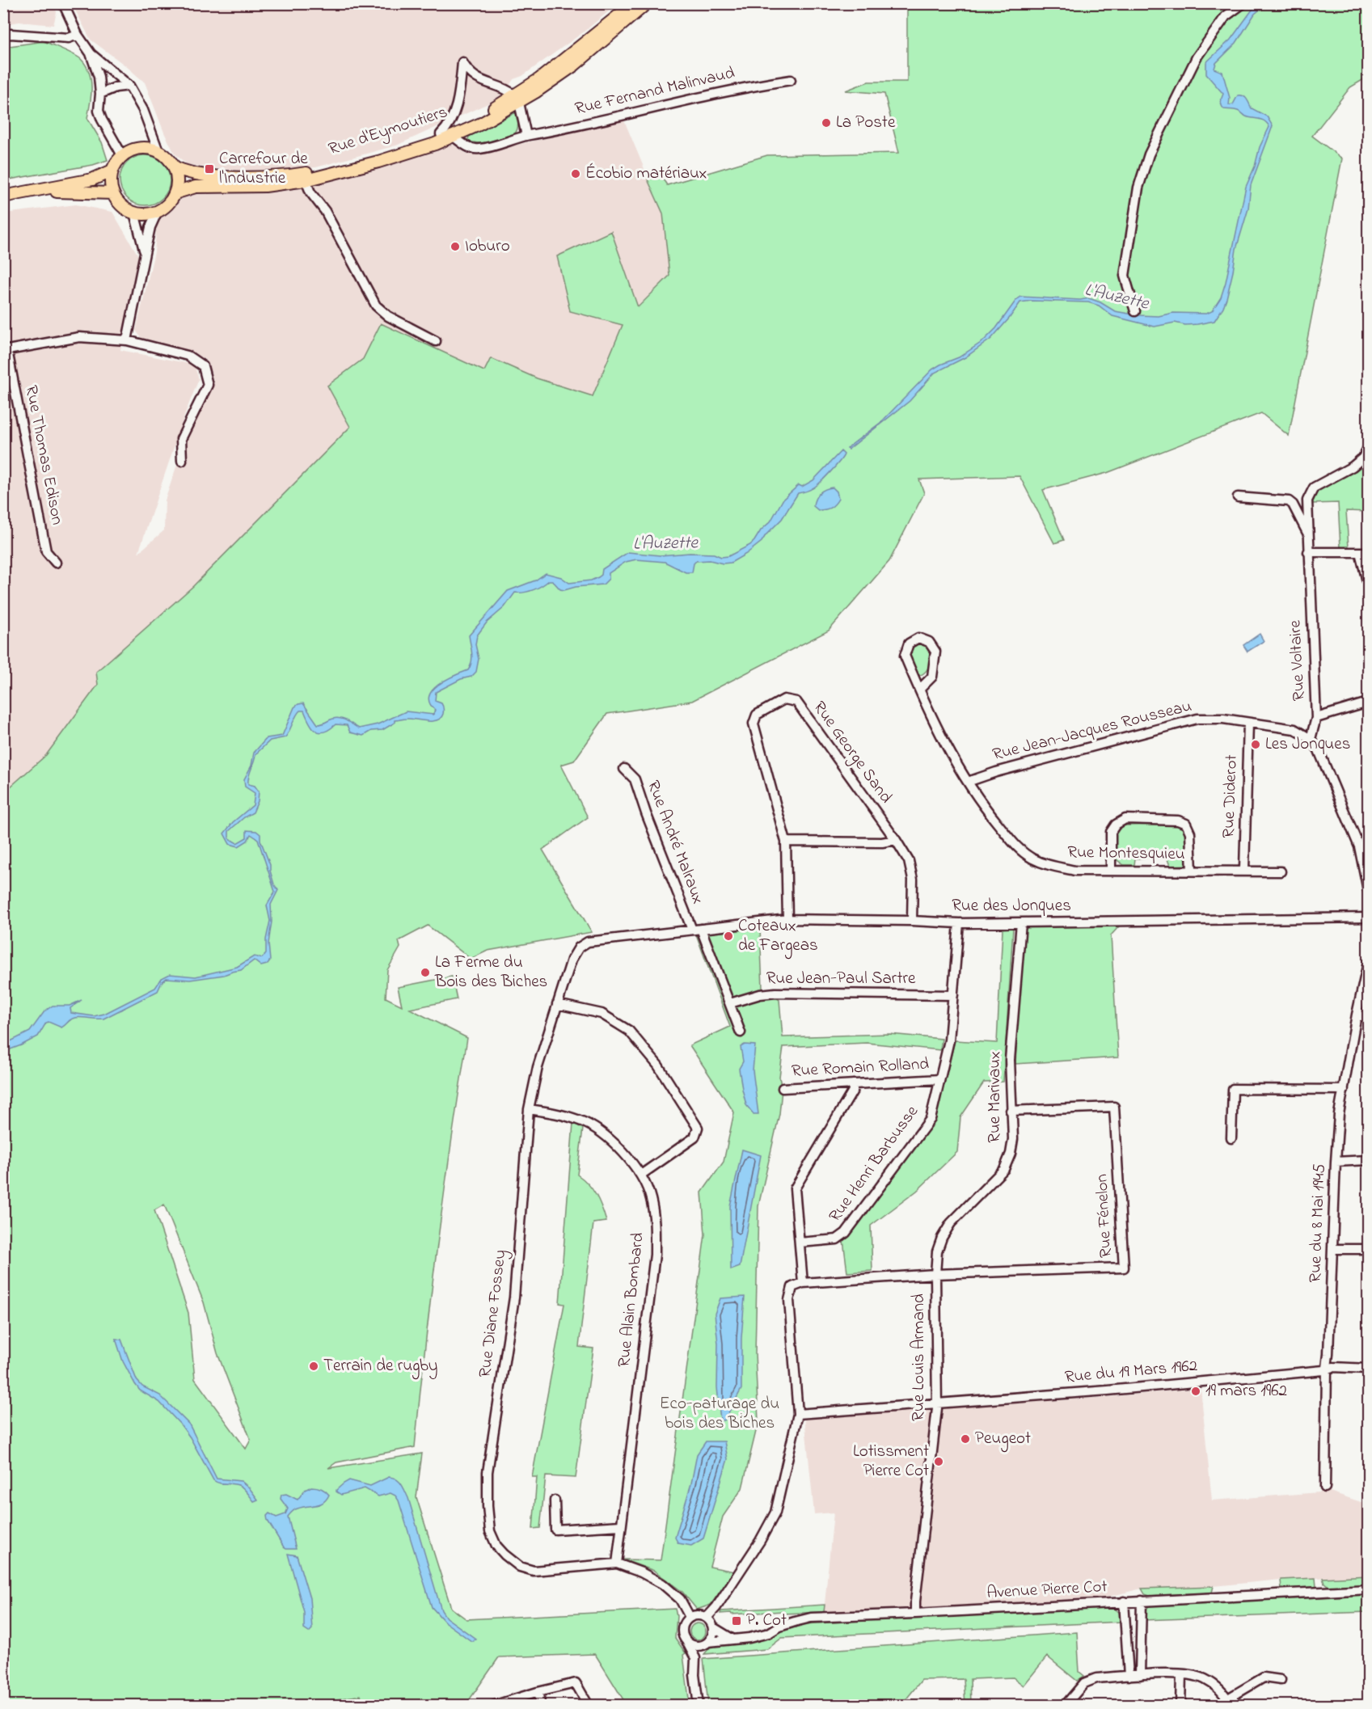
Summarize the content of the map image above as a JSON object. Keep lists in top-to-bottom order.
{
  "streets": {
    "main road": ["Rue d'Eymoutiers"],
    "street": [
      "Rue Fernand Malinvaud",
      "Rue Thomas Edison",
      "Rue Voltaire",
      "Rue Jean-Jacques Rousseau",
      "Rue George Sand",
      "Rue Diderot",
      "Rue André Malraux",
      "Rue Montesquieu",
      "Rue des Jonques",
      "Rue Jean-Paul Sartre",
      "Rue Romain Rolland",
      "Rue Marivaux",
      "Rue Henri Barbusse",
      "Rue Fénelon",
      "Rue du 8 Mai 1945",
      "Rue Alain Bombard",
      "Rue Diane Fossey",
      "Rue Louis Armand",
      "Rue du 19 Mars 1962",
      "Avenue Pierre Cot"
    ]
  },
  "crossings": [
    ["Rue Voltaire", "Rue Jean-Jacques Rousseau"],
    ["Rue Jean-Jacques Rousseau", "Rue Diderot"],
    ["Rue Jean-Jacques Rousseau", "Rue Montesquieu"],
    ["Rue George Sand", "Rue des Jonques"],
    ["Rue Diderot", "Rue Montesquieu"],
    ["Rue André Malraux", "Rue des Jonques"],
    ["Rue André Malraux", "Rue Jean-Paul Sartre"],
    ["Rue des Jonques", "Rue Marivaux"],
    ["Rue des Jonques", "Rue Henri Barbusse"],
    ["Rue des Jonques", "Rue Diane Fossey"],
    ["Rue Jean-Paul Sartre", "Rue Henri Barbusse"],
    ["Rue Romain Rolland", "Rue Henri Barbusse"],
    ["Rue Marivaux", "Rue Fénelon"],
    ["Rue Marivaux", "Rue Louis Armand"],
    ["Rue Fénelon", "Rue Louis Armand"],
    ["Rue du 8 Mai 1945", "Rue du 19 Mars 1962"],
    ["Rue Alain Bombard", "Rue Diane Fossey"],
    ["Rue Diane Fossey", "Avenue Pierre Cot"],
    ["Rue Louis Armand", "Rue du 19 Mars 1962"],
    ["Rue Louis Armand", "Avenue Pierre Cot"]
  ],
  "water": ["L'Auzette"],
  "parks": ["Eco-paturage du bois des Biches"],
  "places": {
    "other": [
      "La Poste",
      "Écobio matériaux",
      "Ioburo",
      "Les Jonques",
      "Coteaux de Fargeas",
      "La Ferme du Bois des Biches",
      "Terrain de rugby",
      "19 mars 1962",
      "Peugeot",
      "Lotissment Pierre Cot"
    ],
    "transit": ["Carrefour de l'Industrie", "P. Cot"]
  }
}
